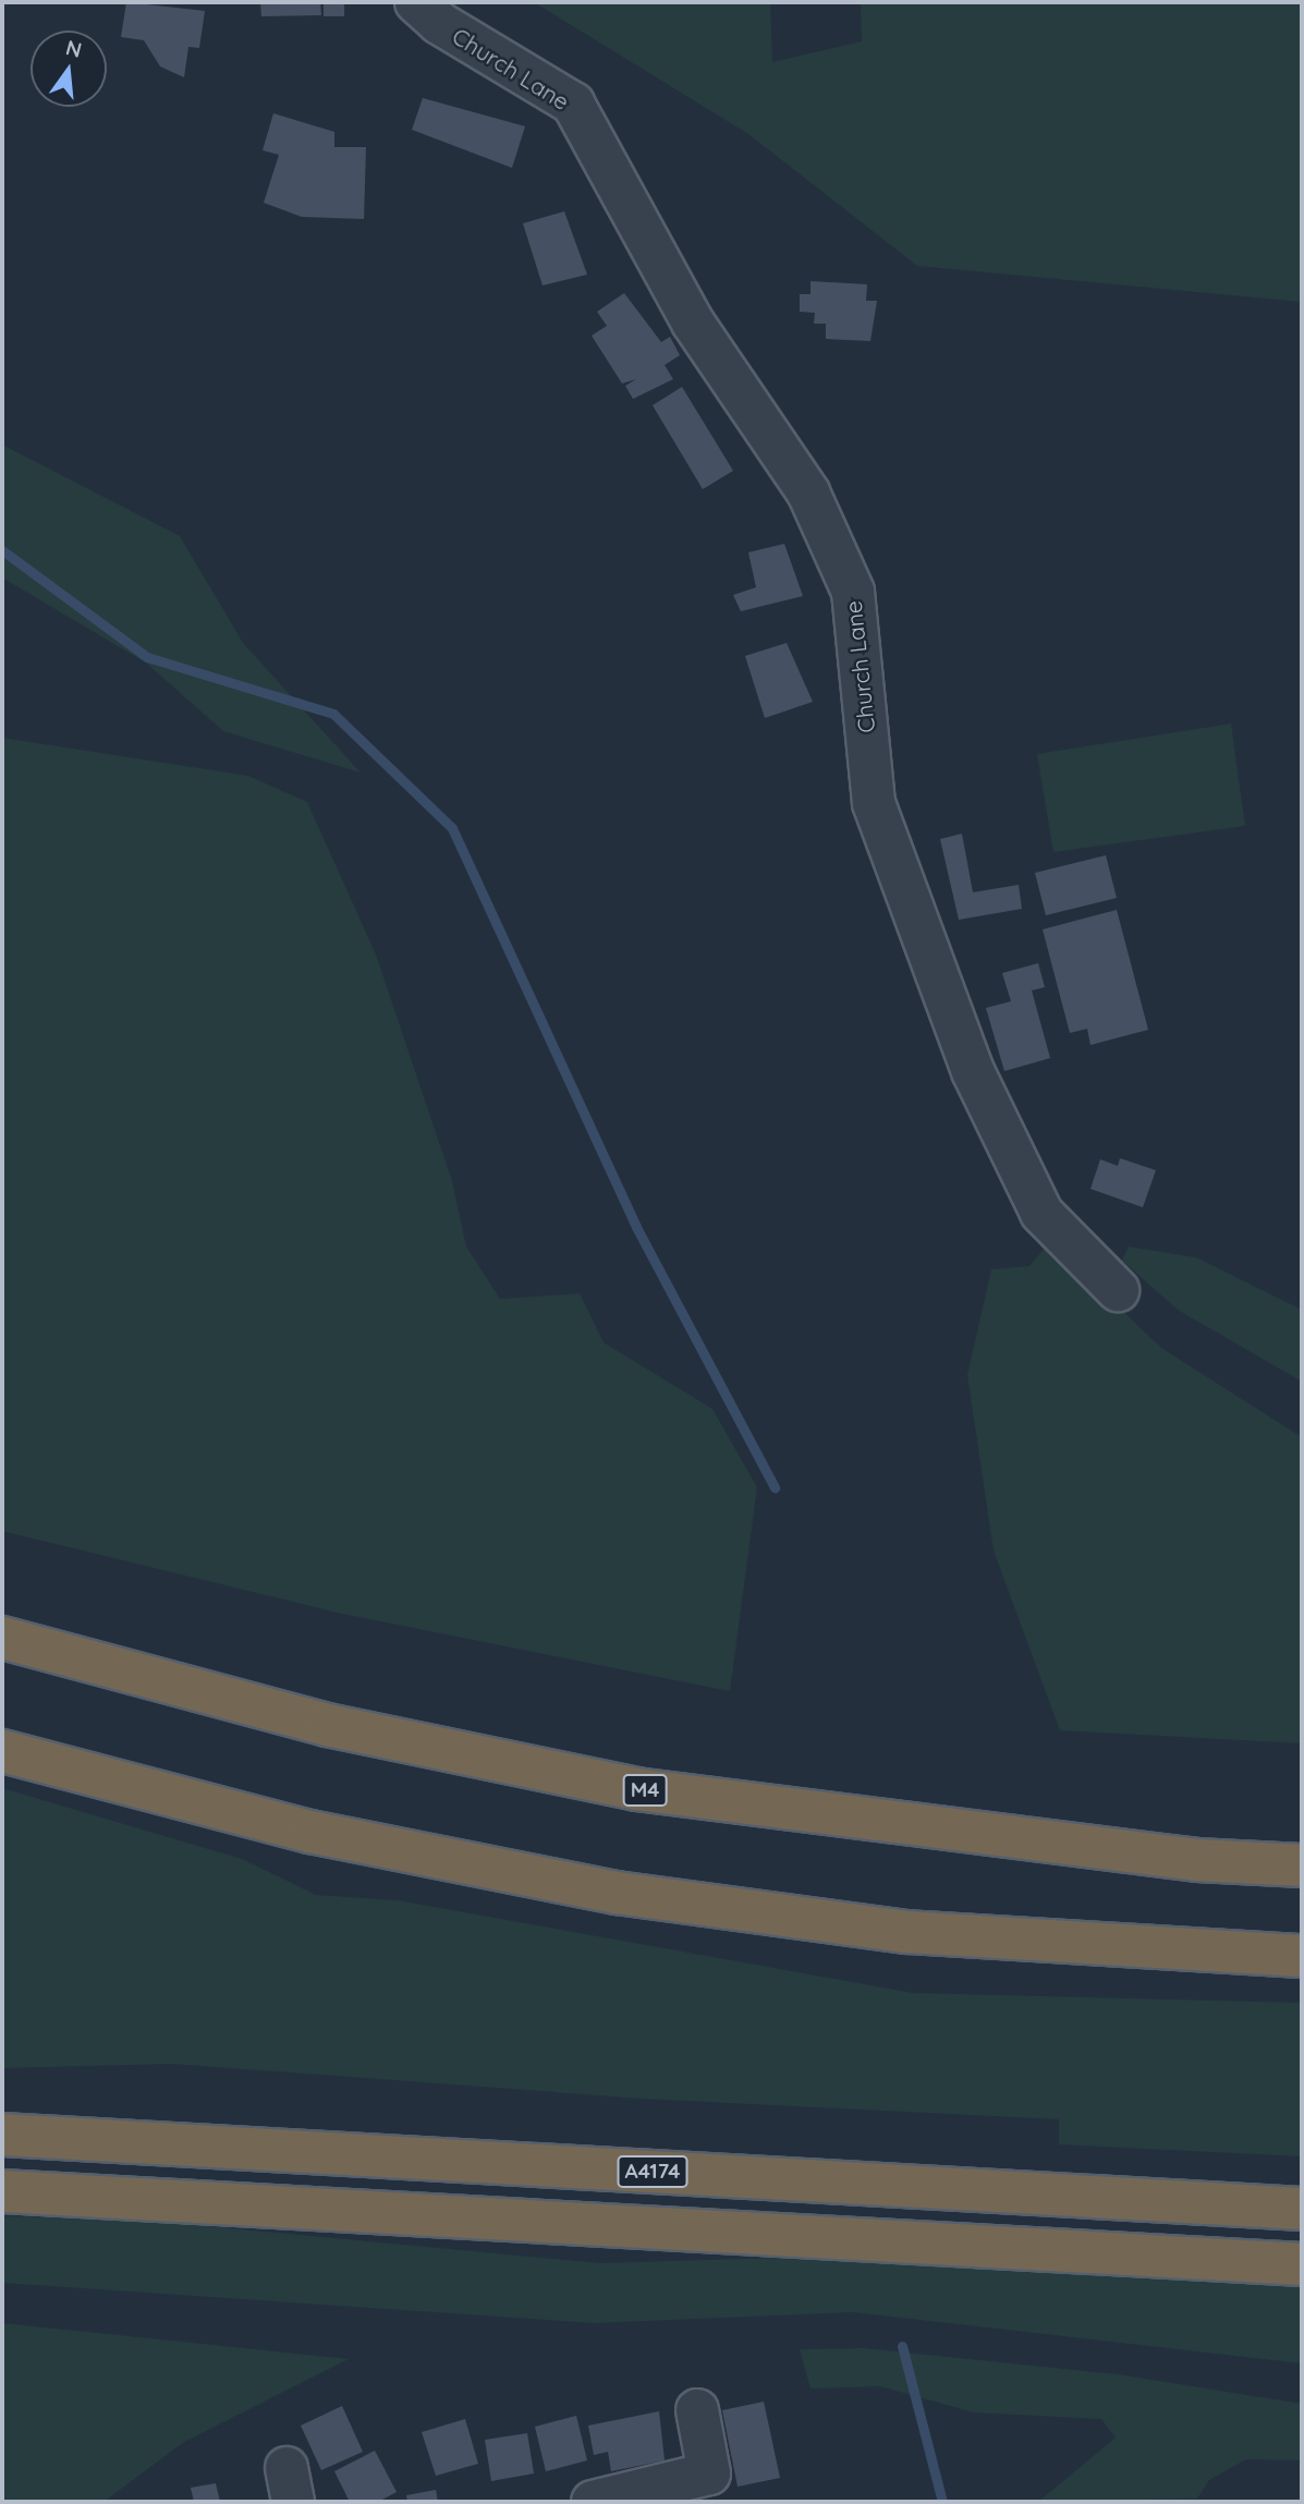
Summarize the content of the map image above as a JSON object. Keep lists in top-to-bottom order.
{
  "streets": {
    "highway": ["M4", "A4174"],
    "street": ["Church Lane"]
  },
  "north": "top"
}
